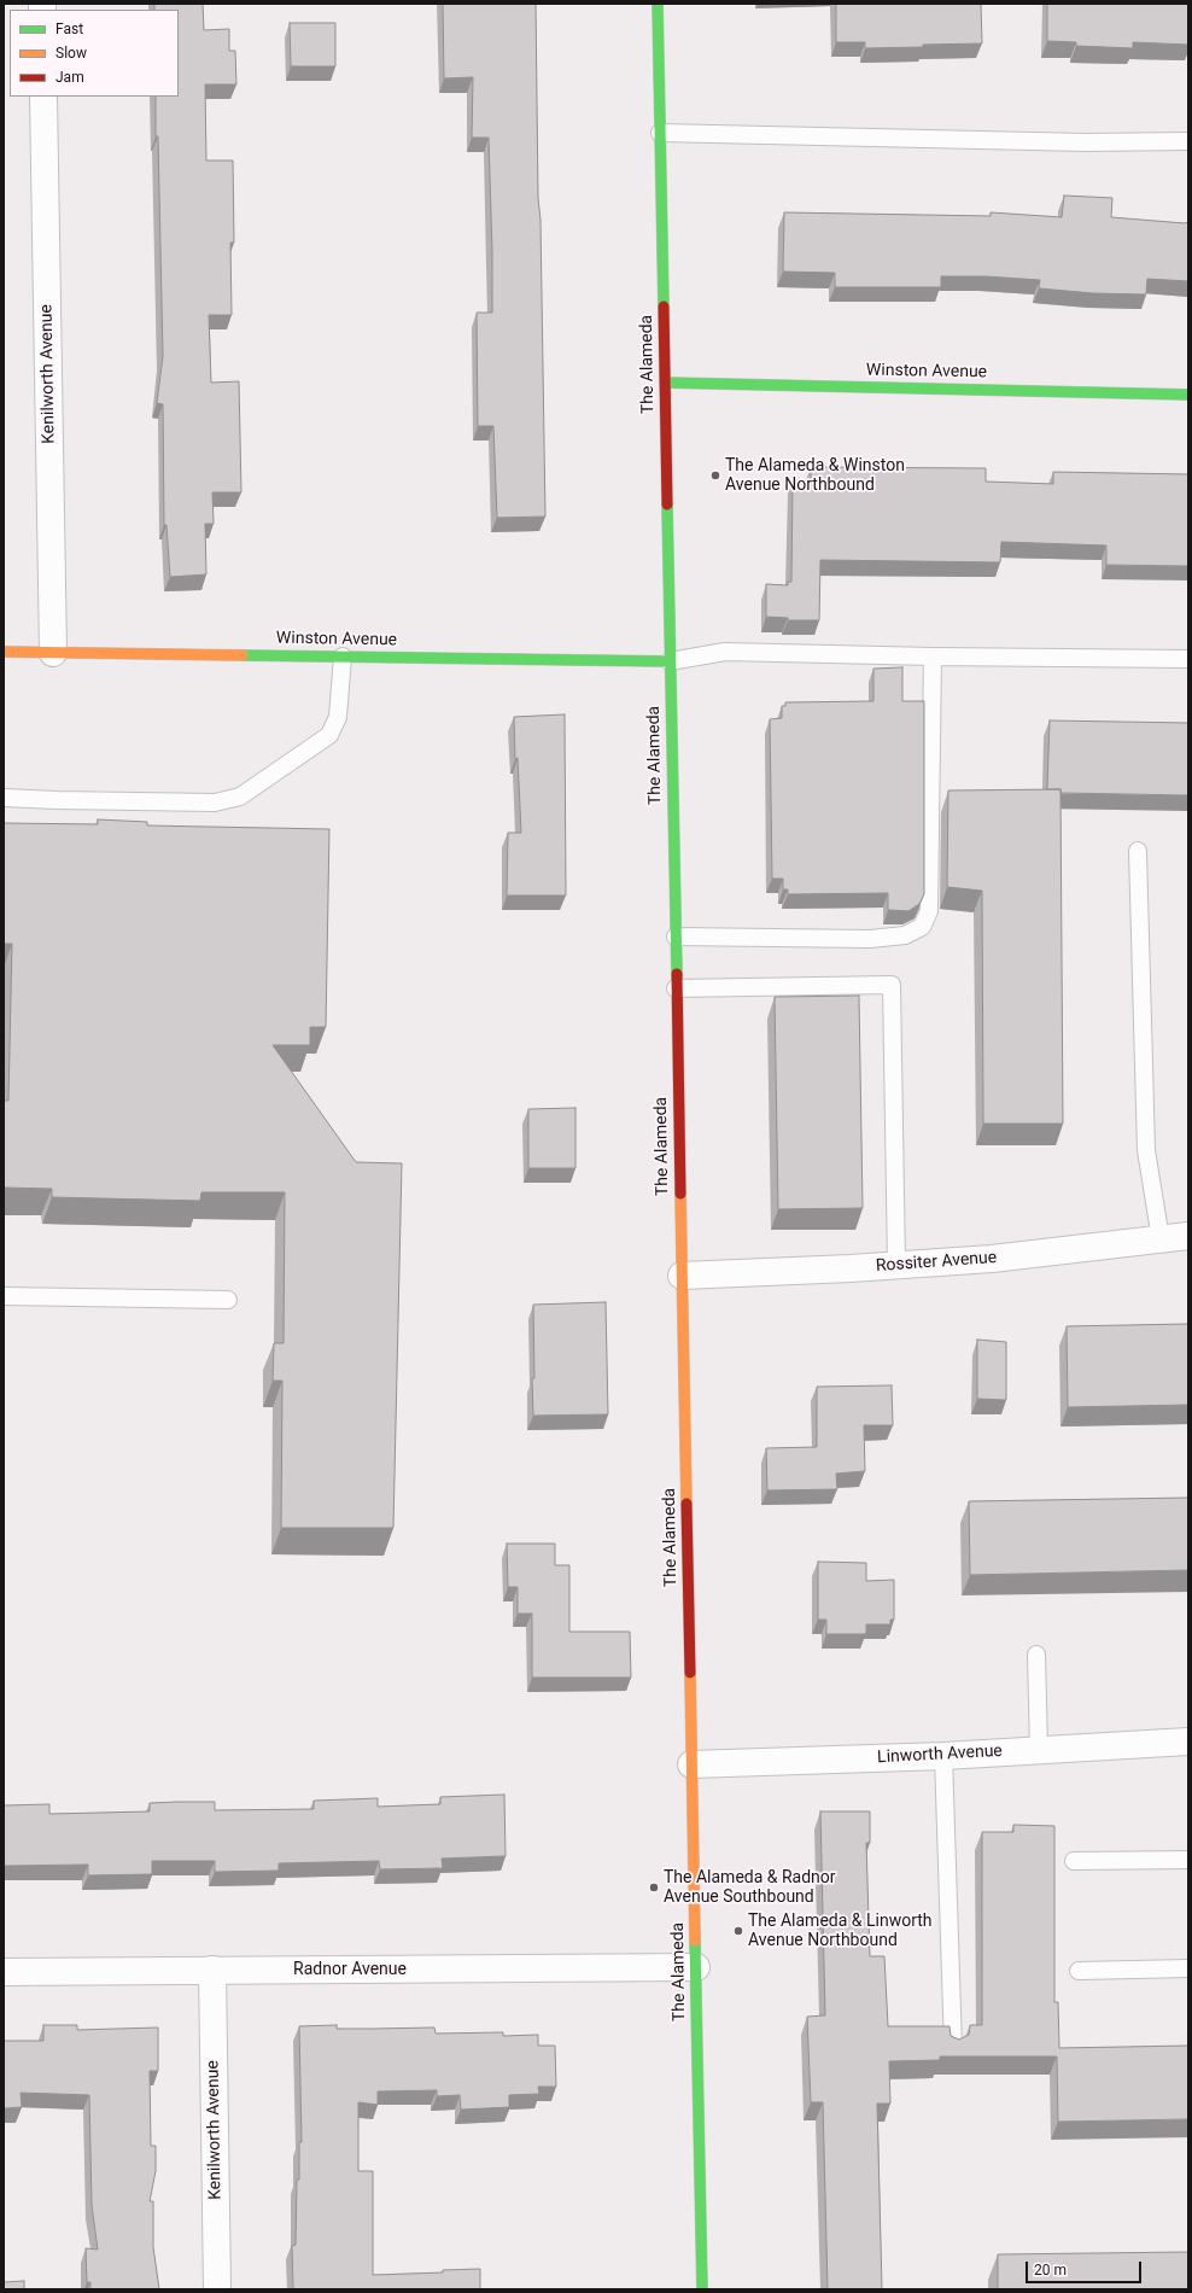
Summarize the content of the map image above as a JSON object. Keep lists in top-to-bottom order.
{
  "streets": {
    "main road": ["The Alameda", "Winston Avenue"],
    "street": [
      "Kenilworth Avenue",
      "Rossiter Avenue",
      "Linworth Avenue",
      "Radnor Avenue"
    ]
  },
  "crossings": [
    ["The Alameda", "Winston Avenue"],
    ["The Alameda", "Rossiter Avenue"],
    ["The Alameda", "Linworth Avenue"],
    ["The Alameda", "Radnor Avenue"],
    ["Winston Avenue", "Kenilworth Avenue"],
    ["Kenilworth Avenue", "Radnor Avenue"]
  ],
  "places": ["The Alameda & Winston Avenue Northbound", "The Alameda & Radnor Avenue Southbound", "The Alameda & Linworth Avenue Northbound"],
  "legend": ["Fast", "Slow", "Jam"],
  "scale_bar": "20 m"
}
